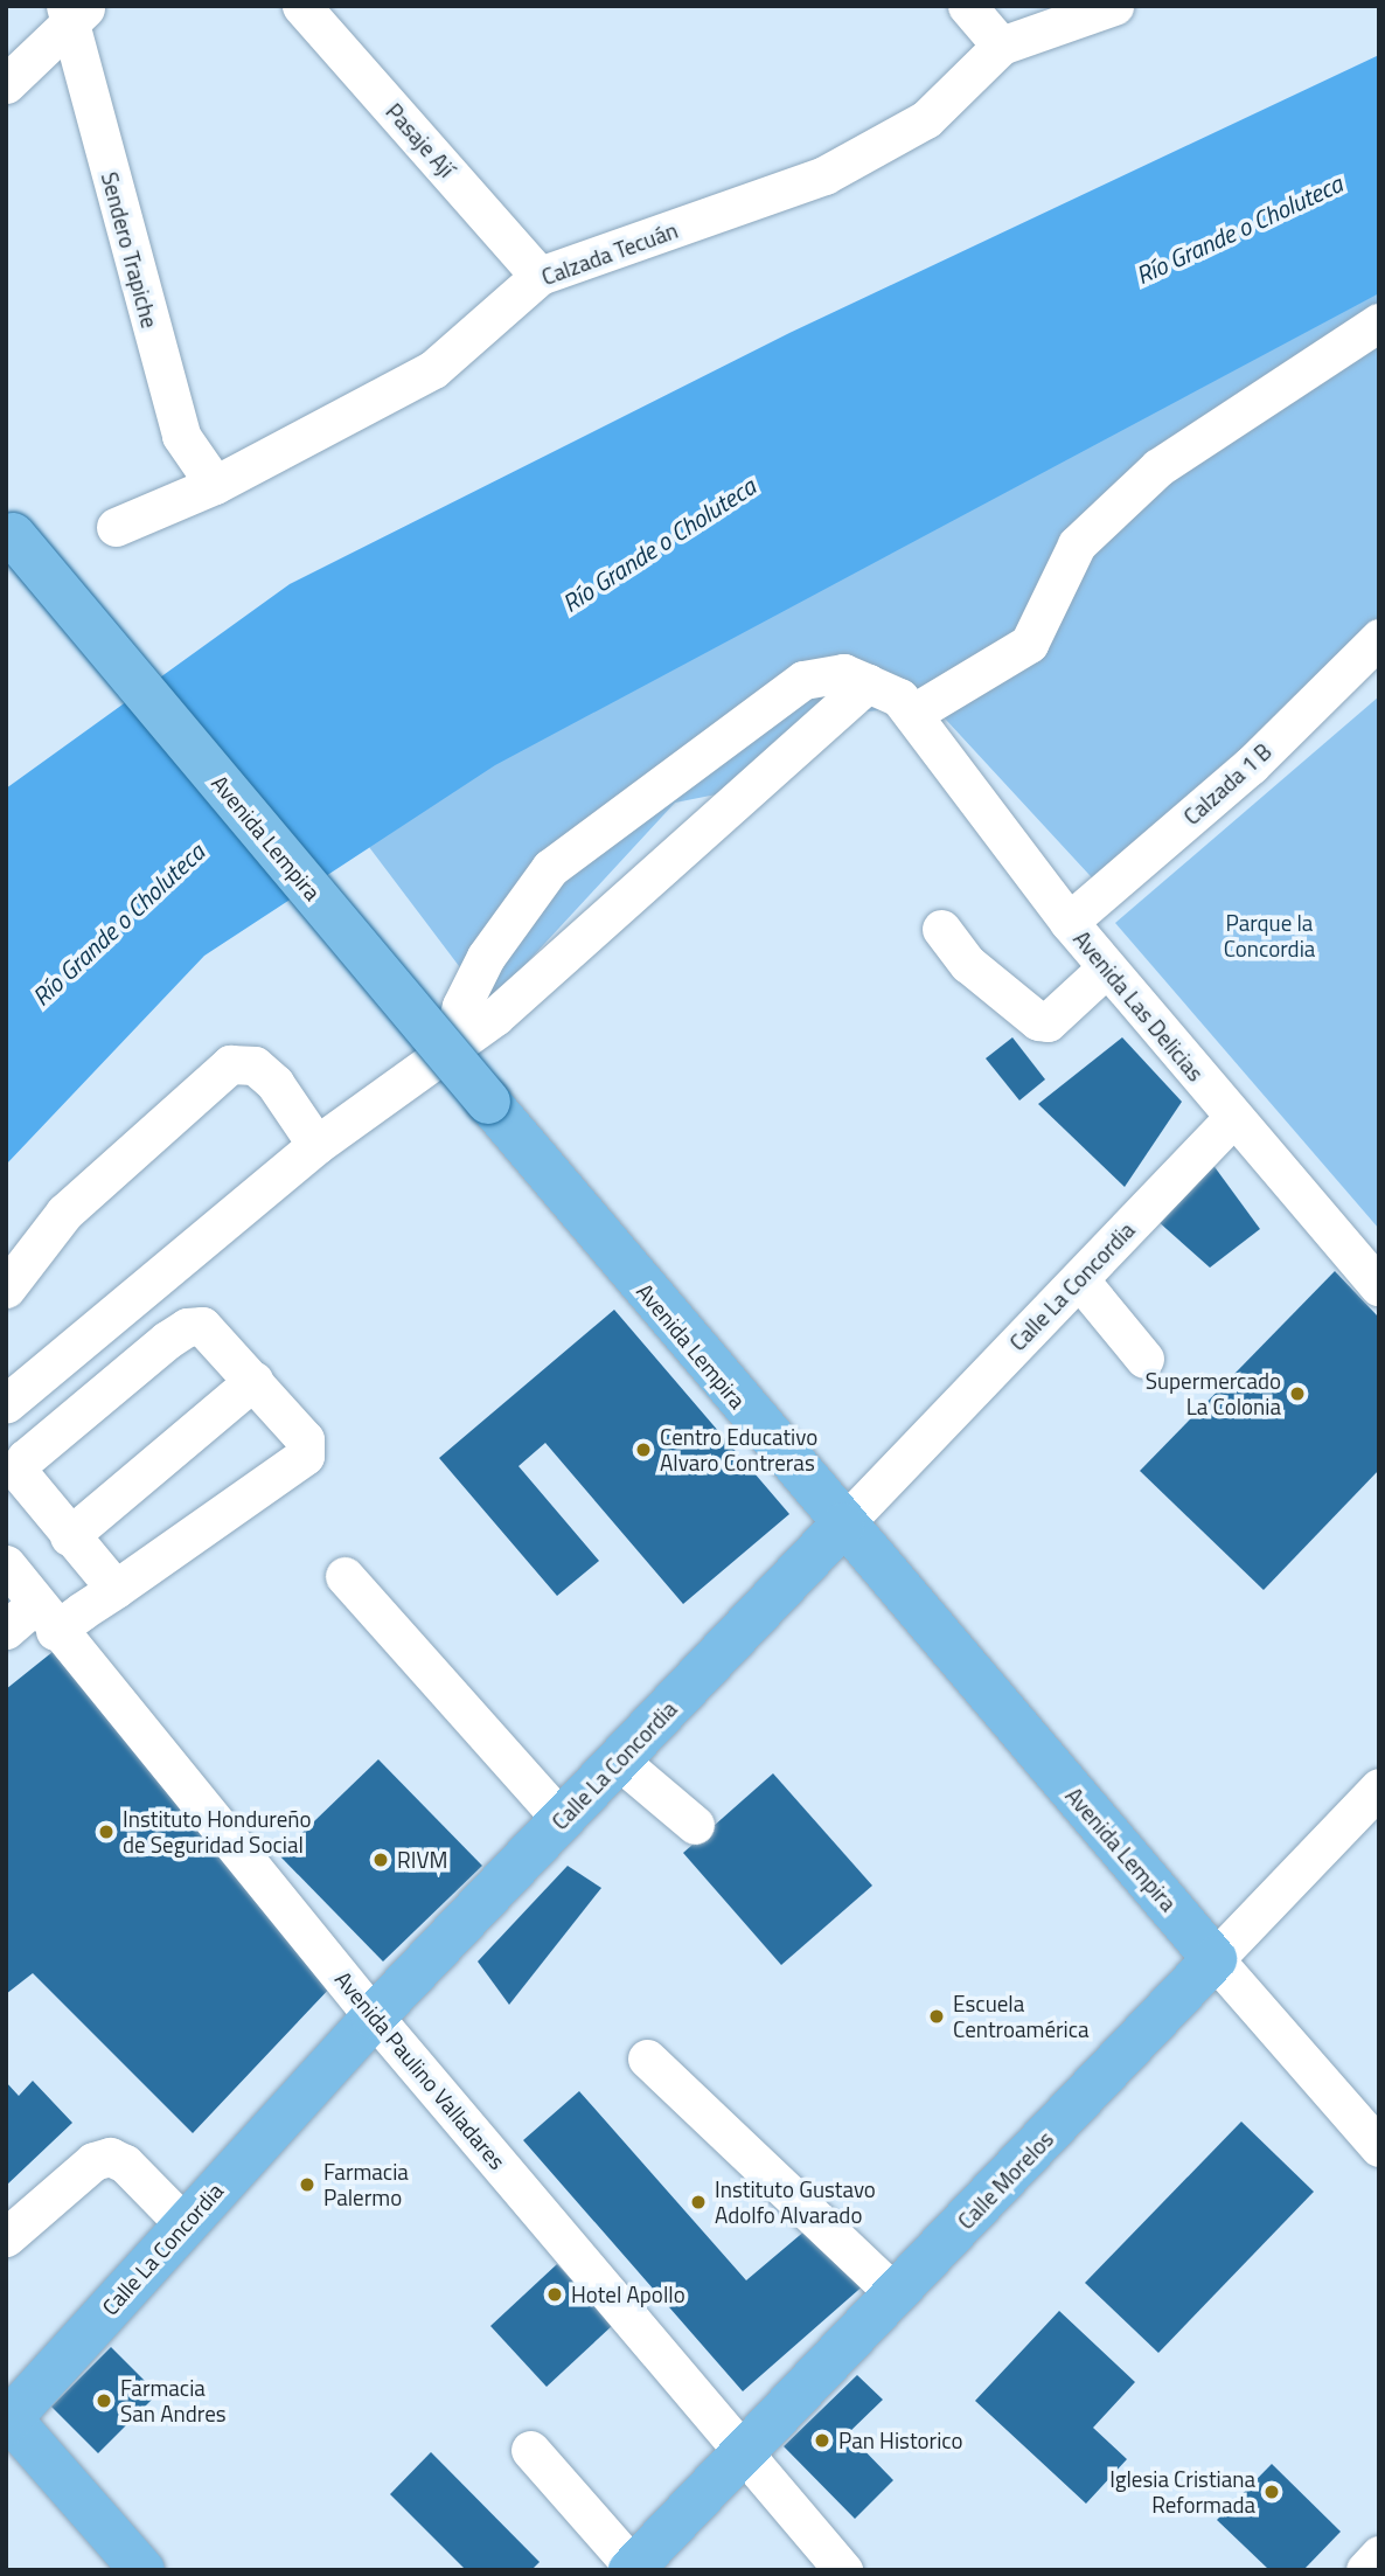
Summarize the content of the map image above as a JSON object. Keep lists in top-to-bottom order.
{
  "streets": {
    "main road": ["Avenida Lempira", "Calle La Concordia", "Calle Morelos"],
    "street": [
      "Pasaje Ají",
      "Sendero Trapiche",
      "Calzada Tecuán",
      "Calzada 1 B",
      "Avenida Las Delicias",
      "Avenida Paulino Valladares"
    ]
  },
  "crossings": [
    ["Pasaje Ají", "Calzada Tecuán"],
    ["Sendero Trapiche", "Calzada Tecuán"],
    ["Calzada 1 B", "Avenida Las Delicias"],
    ["Avenida Lempira", "Calle La Concordia"],
    ["Avenida Lempira", "Calle Morelos"],
    ["Avenida Las Delicias", "Calle La Concordia"],
    ["Calle La Concordia", "Avenida Paulino Valladares"],
    ["Avenida Paulino Valladares", "Calle Morelos"]
  ],
  "water": ["Río Grande o Choluteca"],
  "parks": ["Parque la Concordia"],
  "places": [
    "Supermercado La Colonia",
    "Centro Educativo Alvaro Contreras",
    "Instituto Hondureño de Seguridad Social",
    "RIVM",
    "Escuela Centroamérica",
    "Farmacia Palermo",
    "Instituto Gustavo Adolfo Alvarado",
    "Hotel Apollo",
    "Farmacia San Andres",
    "Pan Historico",
    "Iglesia Cristiana Reformada"
  ]
}
